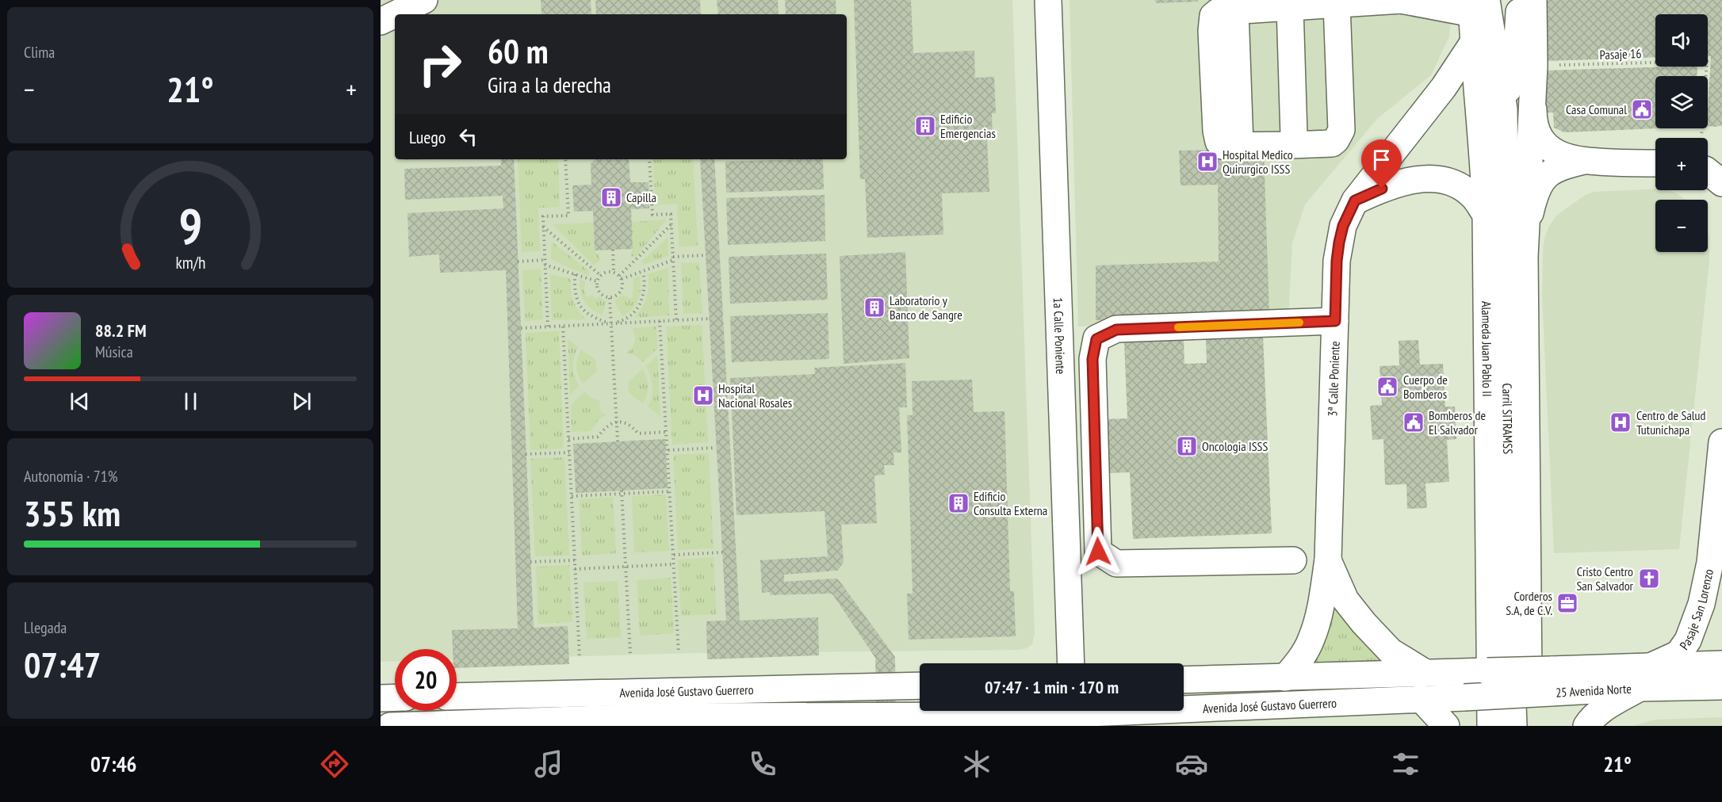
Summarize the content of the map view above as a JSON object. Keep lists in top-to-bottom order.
{
  "streets": {
    "street": [
      "1a Calle Poniente",
      "Alameda Juan Pablo II",
      "3ª Calle Poniente",
      "Carril SITRAMSS",
      "Pasaje San Lorenzo",
      "Avenida José Gustavo Guerrero",
      "25 Avenida Norte"
    ],
    "path": ["Pasaje 16"]
  },
  "crossings": [
    ["Alameda Juan Pablo II", "3ª Calle Poniente"],
    ["Alameda Juan Pablo II", "Carril SITRAMSS"],
    ["3ª Calle Poniente", "Avenida José Gustavo Guerrero"],
    ["Pasaje San Lorenzo", "25 Avenida Norte"],
    ["Avenida José Gustavo Guerrero", "25 Avenida Norte"]
  ],
  "places": {
    "public building": ["Casa Comunal", "Cuerpo de Bomberos", "Bomberos de El Salvador"],
    "building": [
      "Edificio Emergencias",
      "Capilla",
      "Laboratorio y Banco de Sangre",
      "Oncologia ISSS",
      "Edificio Consulta Externa"
    ],
    "hospital": ["Hospital Medico Quirurgico ISSS", "Hospital Nacional Rosales", "Centro de Salud Tutunichapa"],
    "church": ["Cristo Centro San Salvador"],
    "office": ["Corderos S.A, de C.V."]
  },
  "page": {
    "tile": [
      "Clima",
      ["Autonomía · 71%", "355 km"],
      ["Llegada", "07:47"]
    ],
    "map_buttons": ["+", "−"],
    "turn": ["60 m", "Gira a la derecha"],
    "heat": ["−", "21°", "+"],
    "then": "Luego",
    "song": ["88.2 FM", "Música"],
    "limit": "20",
    "trip": "07:47 · 1 min · 170 m",
    "tabs": ["07:46", "21°"],
    "gauge": ["9", "km/h"]
  }
}
